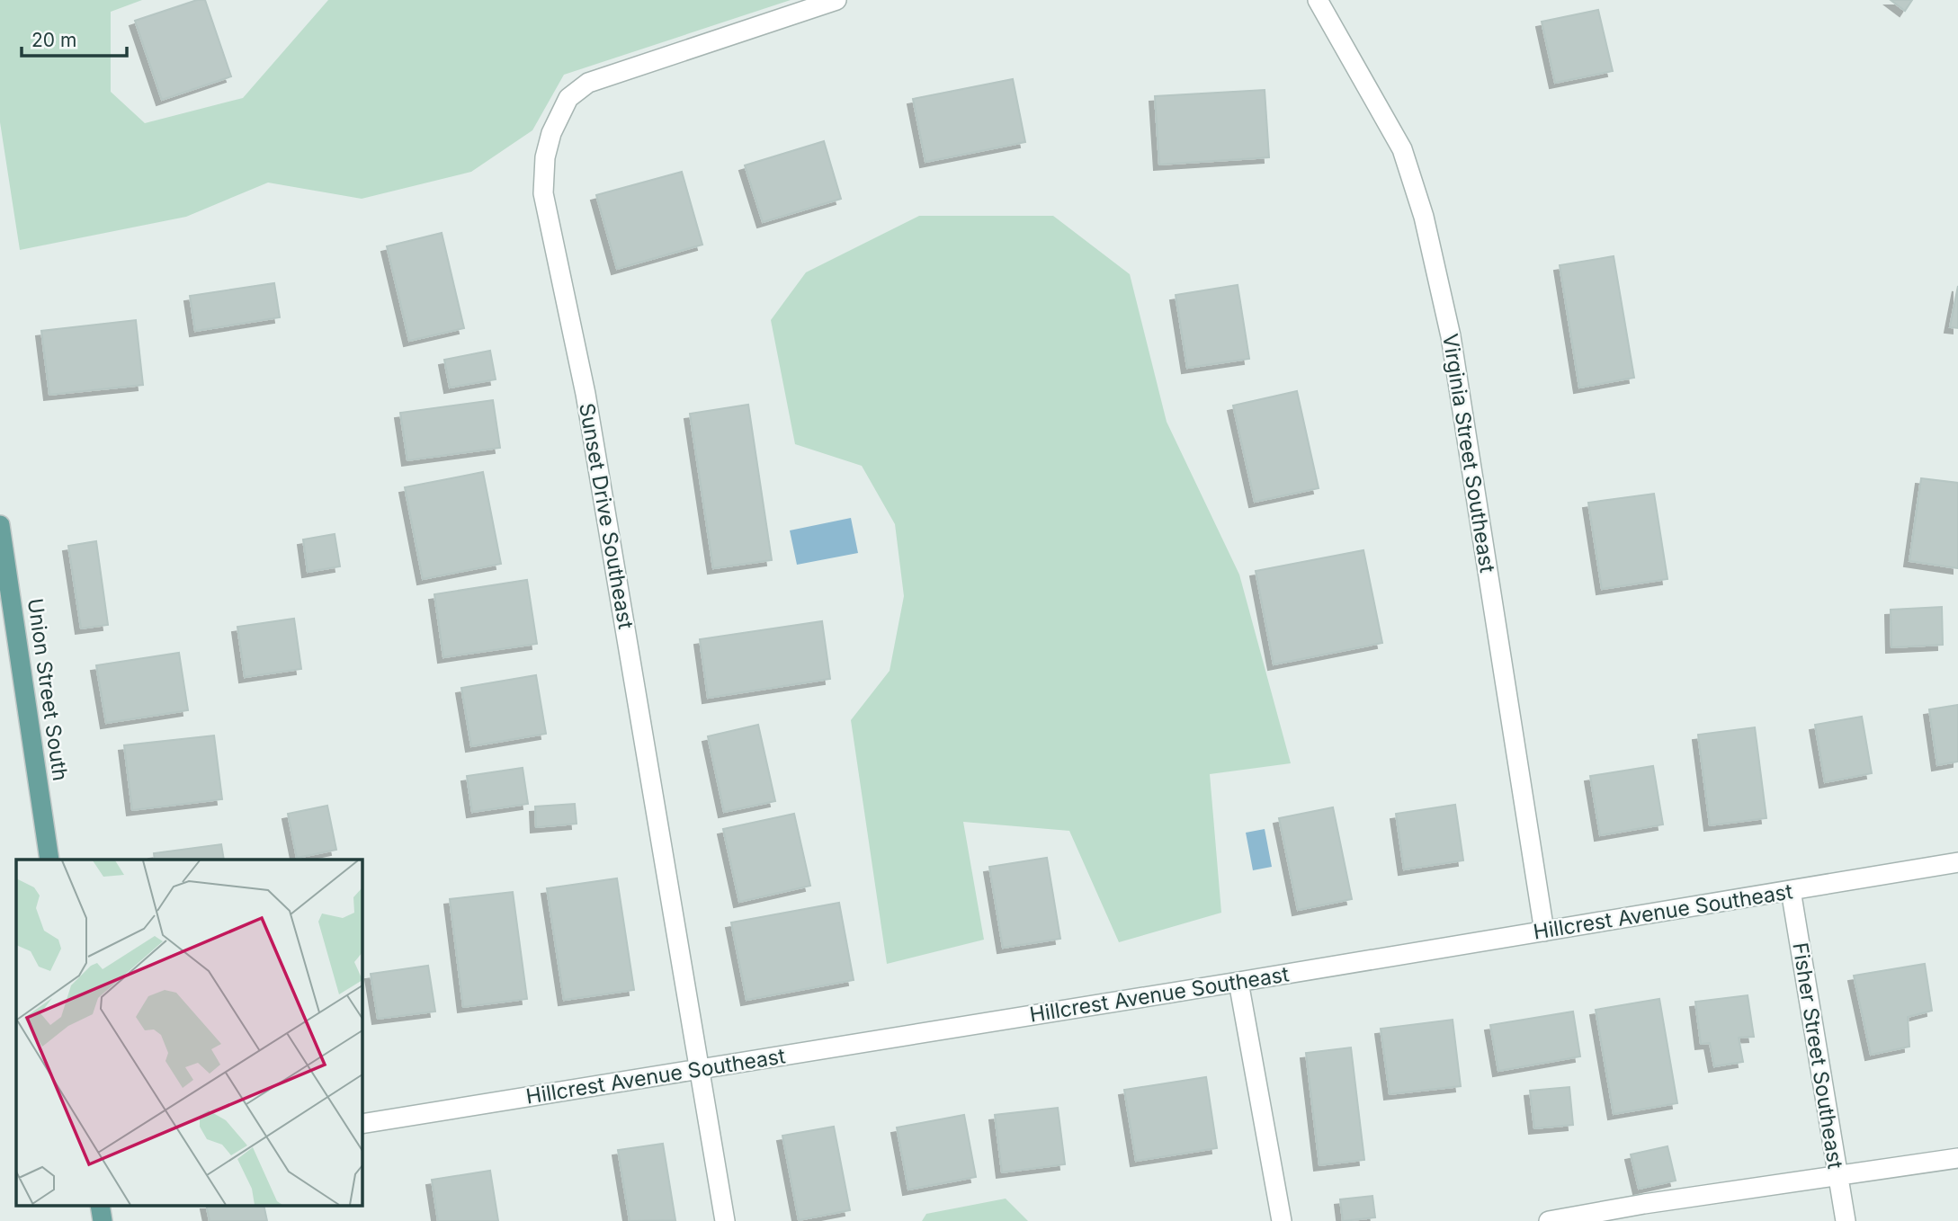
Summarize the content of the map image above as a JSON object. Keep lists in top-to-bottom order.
{
  "streets": {
    "main road": ["Union Street South"],
    "street": [
      "Virginia Street Southeast",
      "Sunset Drive Southeast",
      "Hillcrest Avenue Southeast",
      "Fisher Street Southeast"
    ]
  },
  "crossings": [
    ["Virginia Street Southeast", "Hillcrest Avenue Southeast"],
    ["Sunset Drive Southeast", "Hillcrest Avenue Southeast"],
    ["Hillcrest Avenue Southeast", "Fisher Street Southeast"]
  ],
  "scale_bar": "20 m"
}
